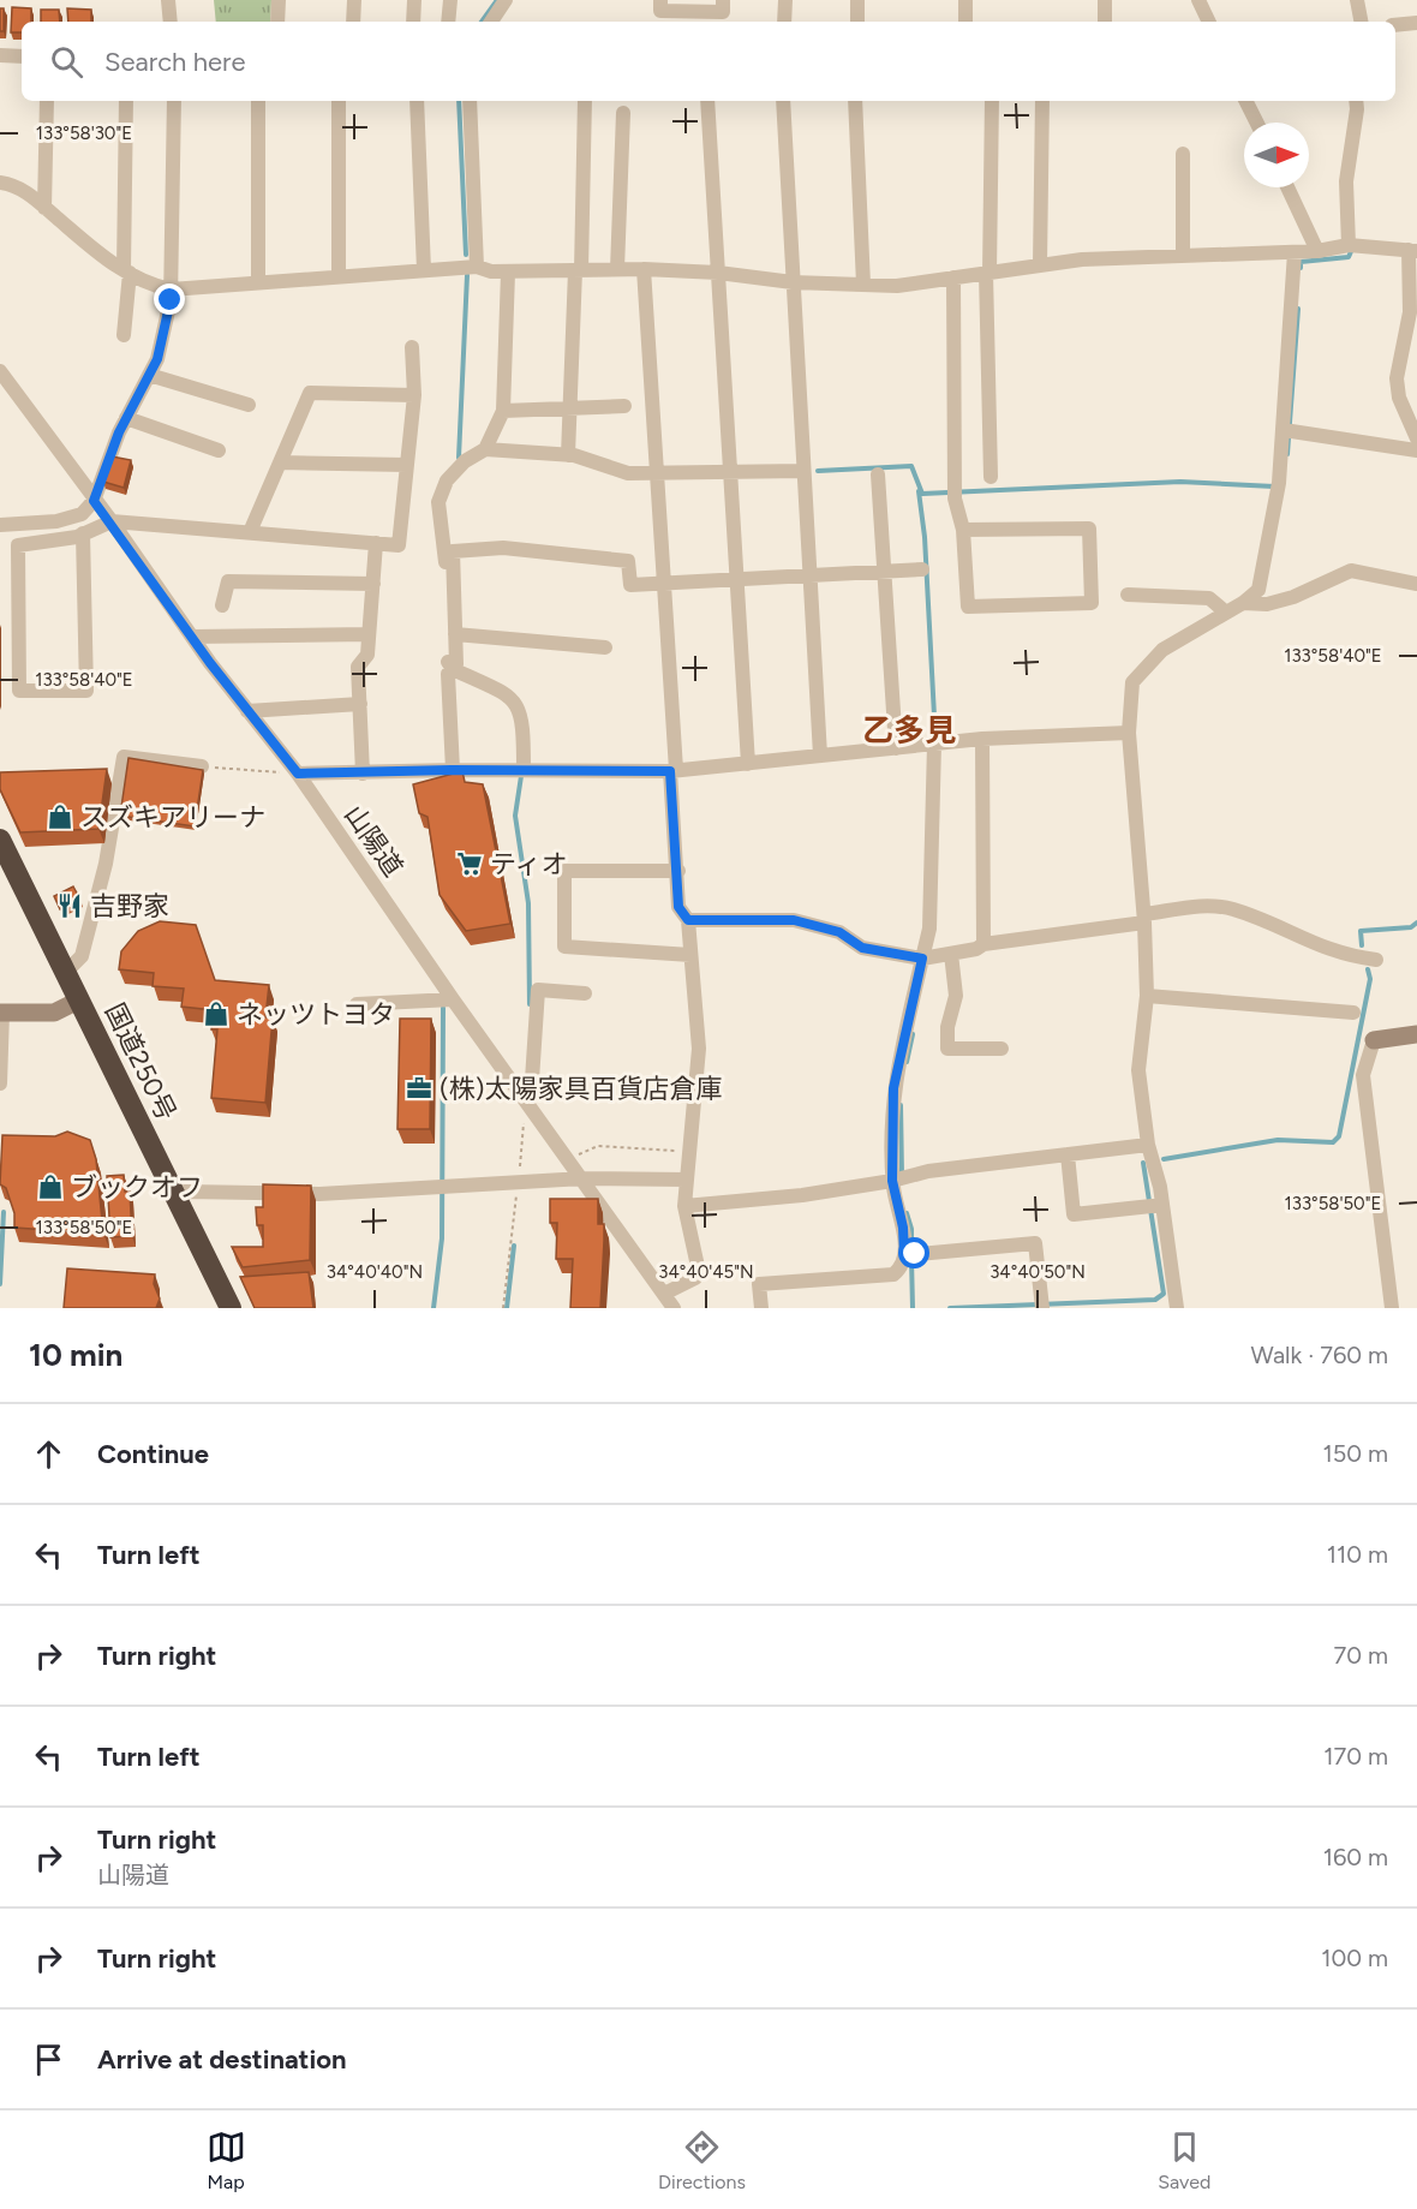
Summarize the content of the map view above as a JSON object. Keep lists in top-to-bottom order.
{
  "streets": {
    "highway": ["国道250号"],
    "street": ["山陽道"]
  },
  "districts": ["乙多見"],
  "places": {
    "shop": ["スズキアリーナ", "ネッツトヨタ", "ブックオフ"],
    "supermarket": ["ティオ"],
    "restaurant": ["吉野家"],
    "office": ["(株)太陽家具百貨店倉庫"]
  },
  "north": "right",
  "page": {
    "search": "Search here",
    "heading": ["10 min", "Walk · 760 m"],
    "list": [
      ["Continue", "150 m"],
      ["Turn left", "110 m"],
      ["Turn right", "70 m"],
      ["Turn left", "170 m"],
      ["Turn right", "山陽道", "160 m"],
      ["Turn right", "100 m"],
      "Arrive at destination"
    ],
    "nav": ["Map", "Directions", "Saved"]
  },
  "coordinates": [
    "133°58'30\"E",
    "133°58'40\"E",
    "133°58'50\"E",
    "34°40'40\"N",
    "34°40'45\"N",
    "34°40'50\"N"
  ]
}
